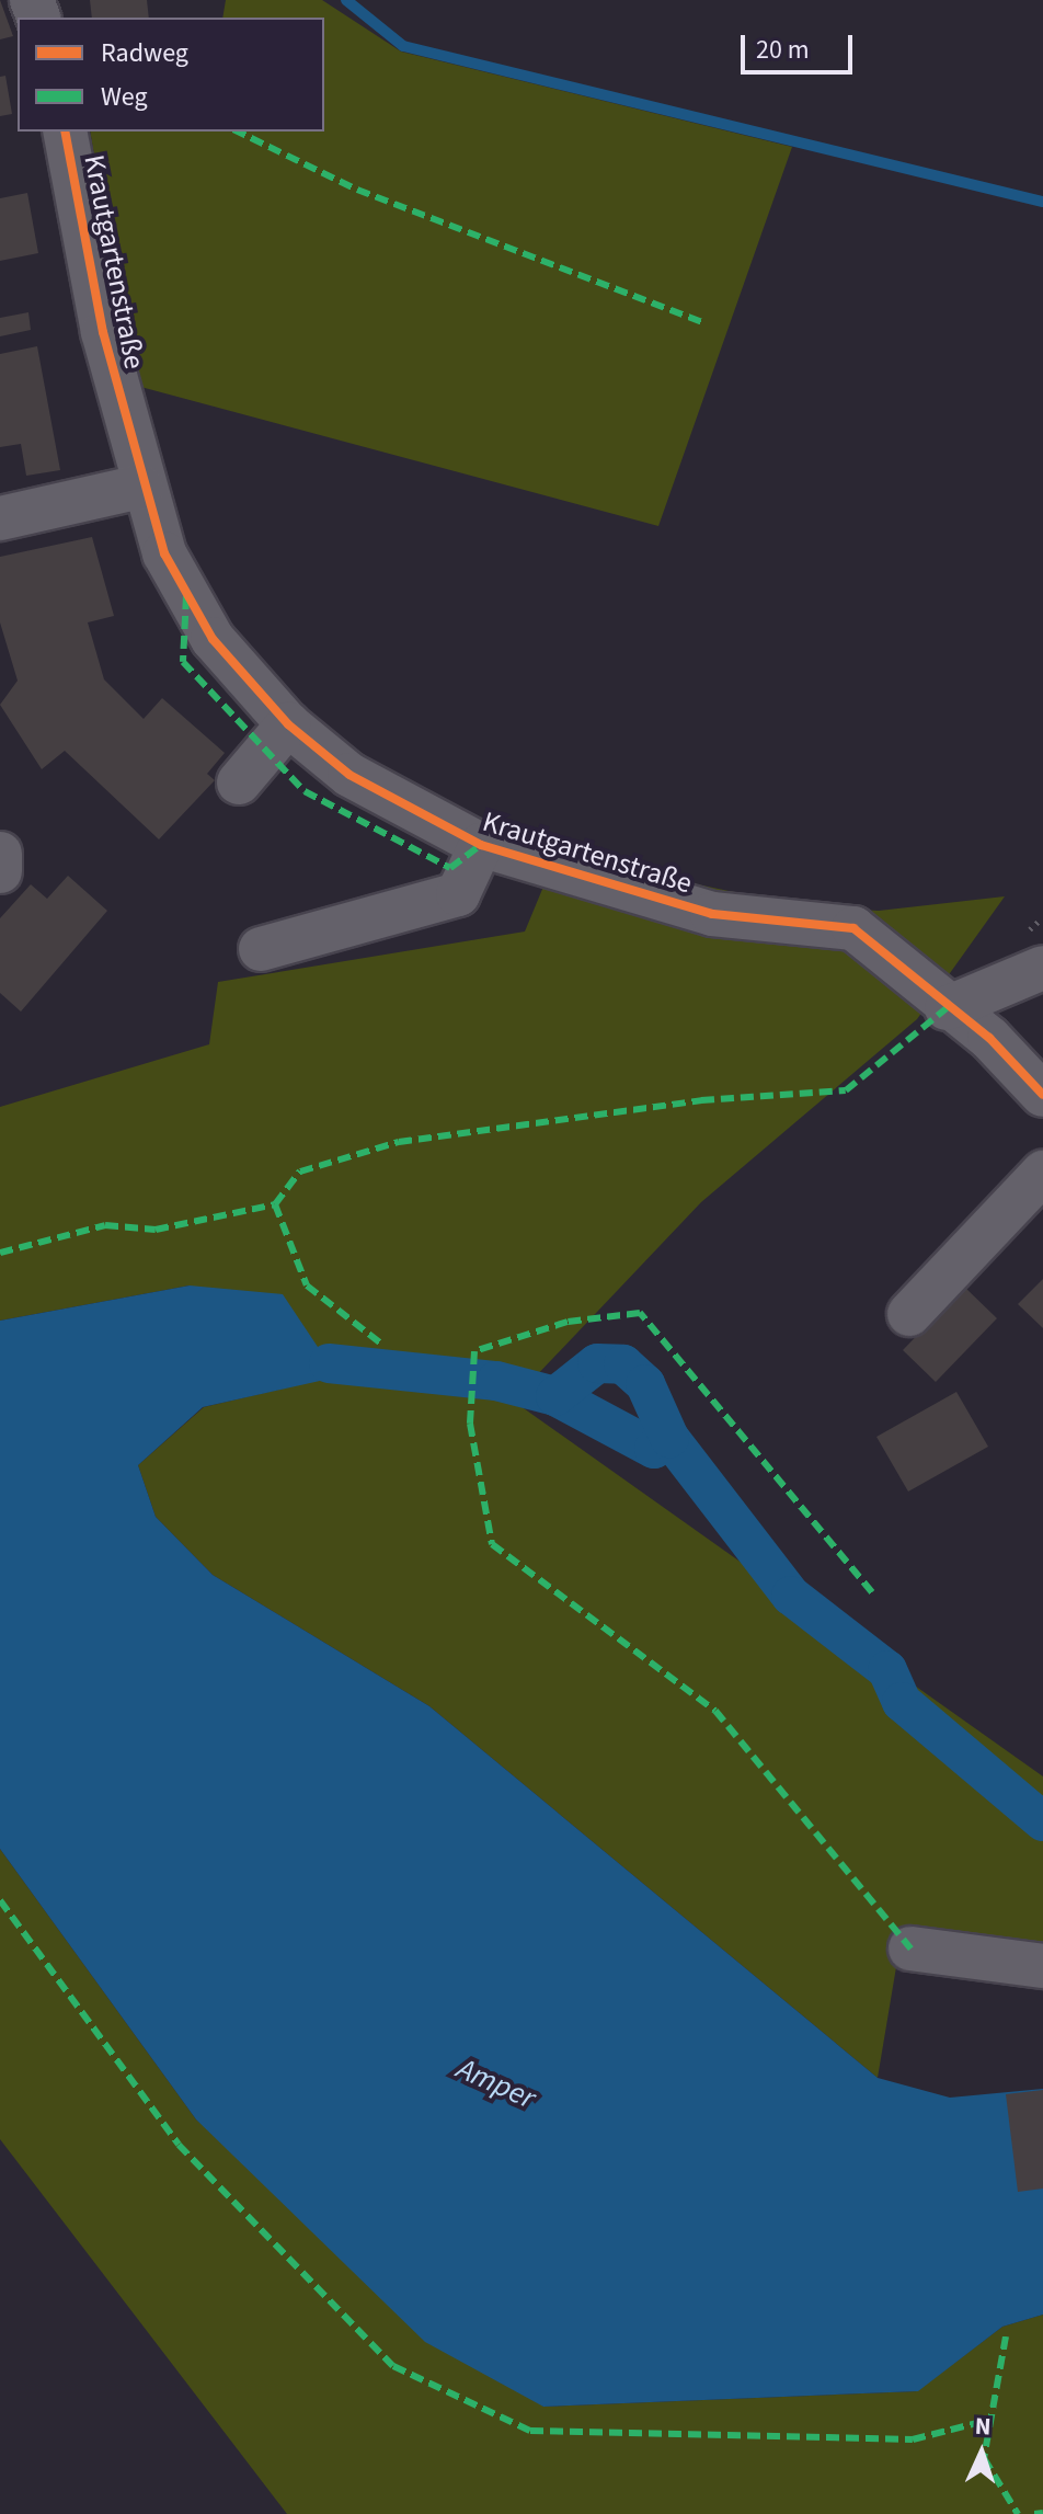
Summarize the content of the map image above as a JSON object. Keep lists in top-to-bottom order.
{
  "streets": {
    "street": ["Krautgartenstraße"]
  },
  "water": ["Amper"],
  "legend": ["Radweg", "Weg"],
  "scale_bar": "20 m",
  "north": "top"
}
